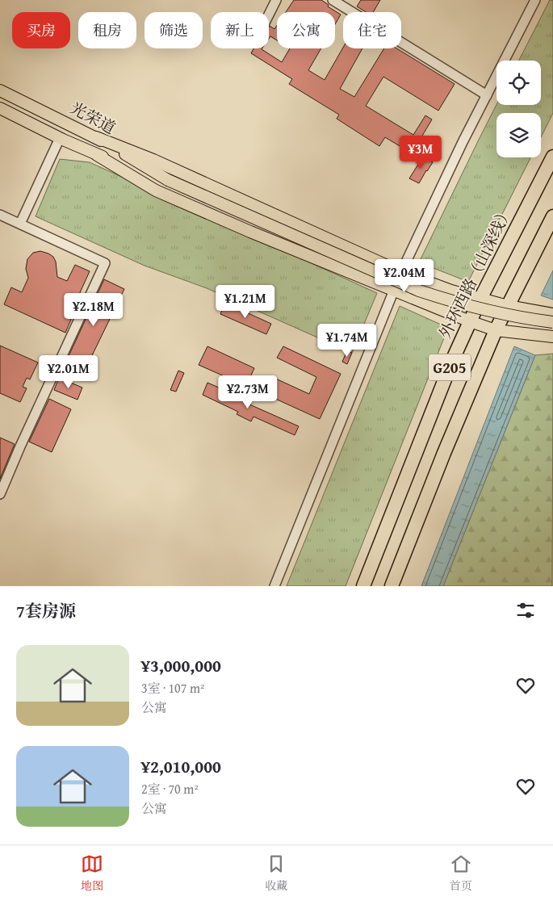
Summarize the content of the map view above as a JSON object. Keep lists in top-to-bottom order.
{
  "streets": {
    "highway": ["外环西路（山深线）", "G205"],
    "main road": ["光荣道"]
  },
  "page": {
    "chip": [
      "买房",
      "租房",
      "筛选",
      "新上",
      "公寓",
      "住宅"
    ],
    "price": [
      "¥3M",
      "¥2.04M",
      "¥1.21M",
      "¥2.18M",
      "¥1.74M",
      "¥2.01M",
      "¥2.73M"
    ],
    "heading": "7套房源",
    "list": [
      {
        "name": "¥3,000,000",
        "note": "3室 · 107 m² · 公寓"
      },
      {
        "name": "¥2,010,000",
        "note": "2室 · 70 m² · 公寓"
      }
    ],
    "tabs": ["地图", "收藏", "首页"]
  }
}
